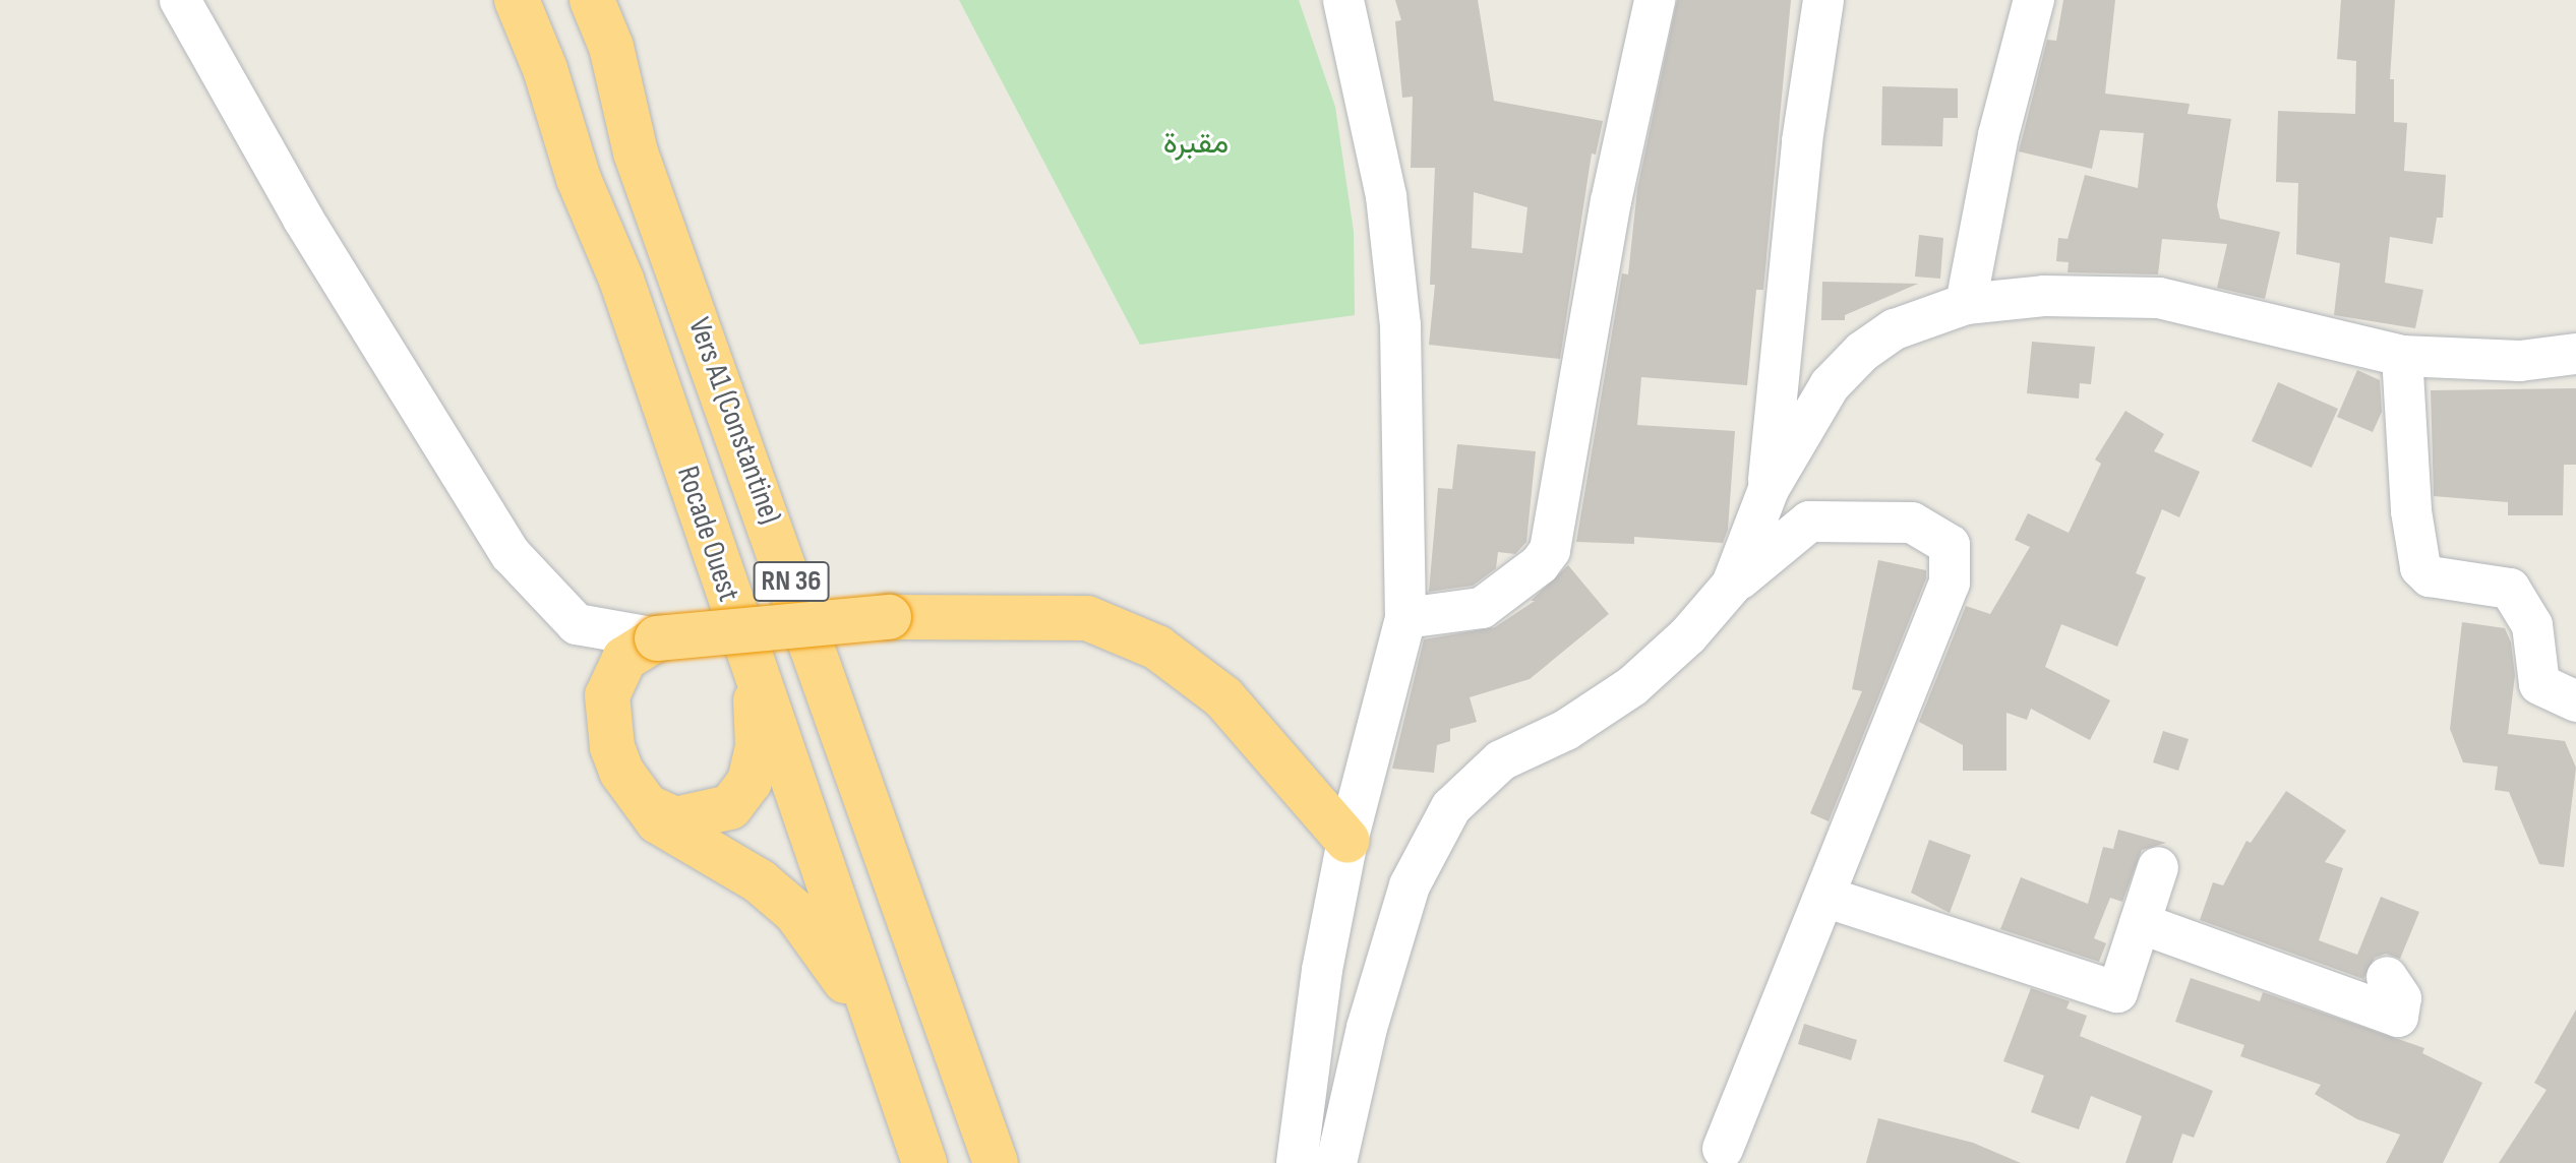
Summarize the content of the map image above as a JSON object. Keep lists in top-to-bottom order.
{
  "streets": {
    "highway": ["Vers A1 (Constantine)", "Rocade Ouest", "RN 36"]
  },
  "parks": ["مقبرة"]
}
